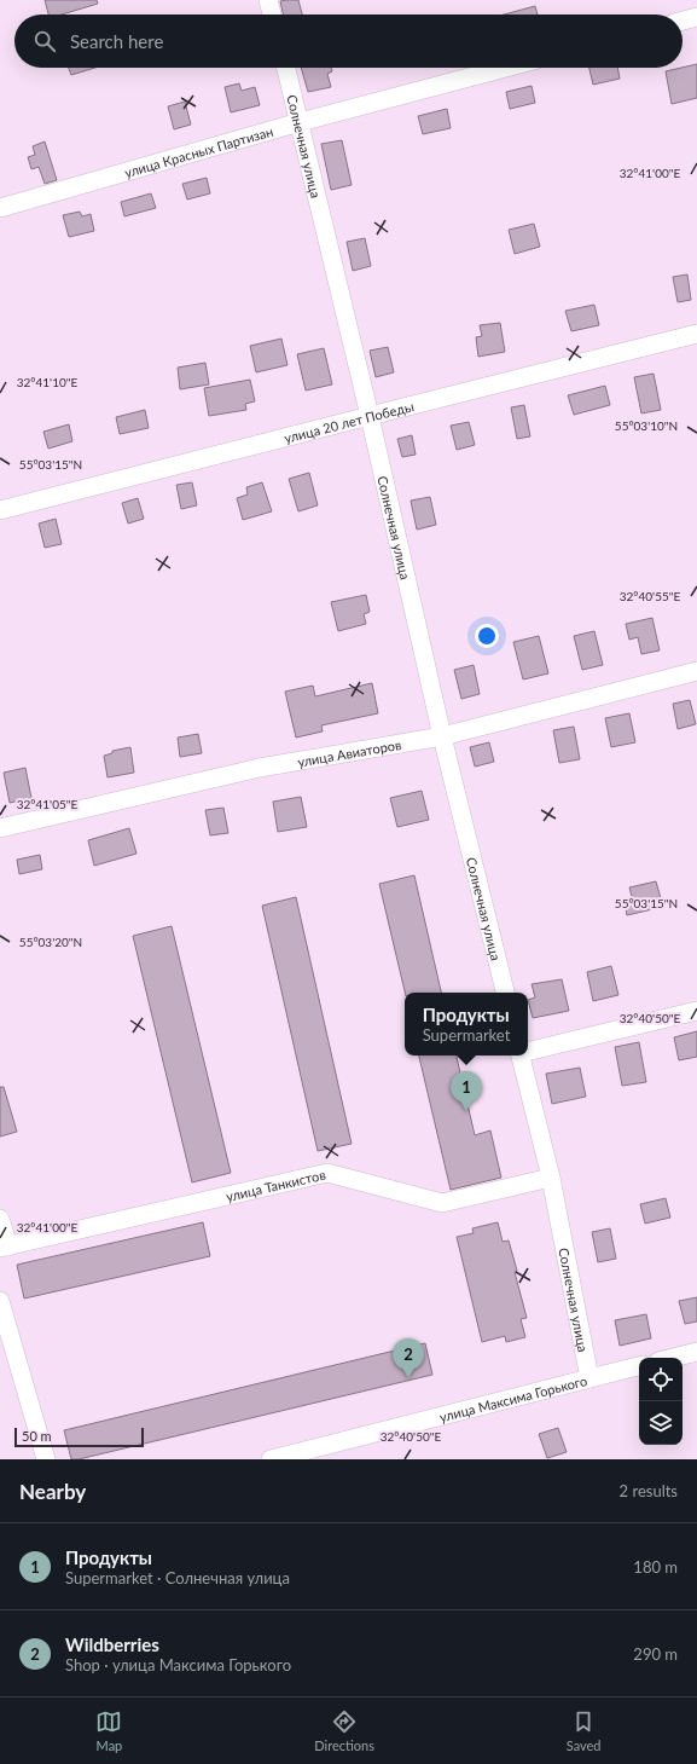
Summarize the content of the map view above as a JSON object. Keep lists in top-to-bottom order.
{
  "streets": {
    "street": [
      "Солнечная улица",
      "улица Красных Партизан",
      "улица 20 лет Победы",
      "улица Авиаторов",
      "улица Танкистов",
      "улица Максима Горького"
    ]
  },
  "crossings": [
    ["Солнечная улица", "улица Красных Партизан"],
    ["Солнечная улица", "улица 20 лет Победы"],
    ["Солнечная улица", "улица Авиаторов"],
    ["Солнечная улица", "улица Танкистов"],
    ["Солнечная улица", "улица Максима Горького"]
  ],
  "scale_bar": "50 m",
  "page": {
    "search": "Search here",
    "popup": ["Продукты", "Supermarket"],
    "pins": ["1", "2"],
    "scale": "50 m",
    "heading": ["Nearby", "2 results"],
    "list": [
      {
        "mark": "1",
        "name": "Продукты",
        "note": "Supermarket · Солнечная улица",
        "value": "180 m"
      },
      {
        "mark": "2",
        "name": "Wildberries",
        "note": "Shop · улица Максима Горького",
        "value": "290 m"
      }
    ],
    "nav": ["Map", "Directions", "Saved"]
  },
  "coordinates": [
    "32°41'00\"E",
    "32°41'10\"E",
    "55°03'10\"N",
    "55°03'15\"N",
    "32°40'55\"E",
    "32°41'05\"E",
    "55°03'20\"N",
    "32°40'50\"E"
  ]
}
